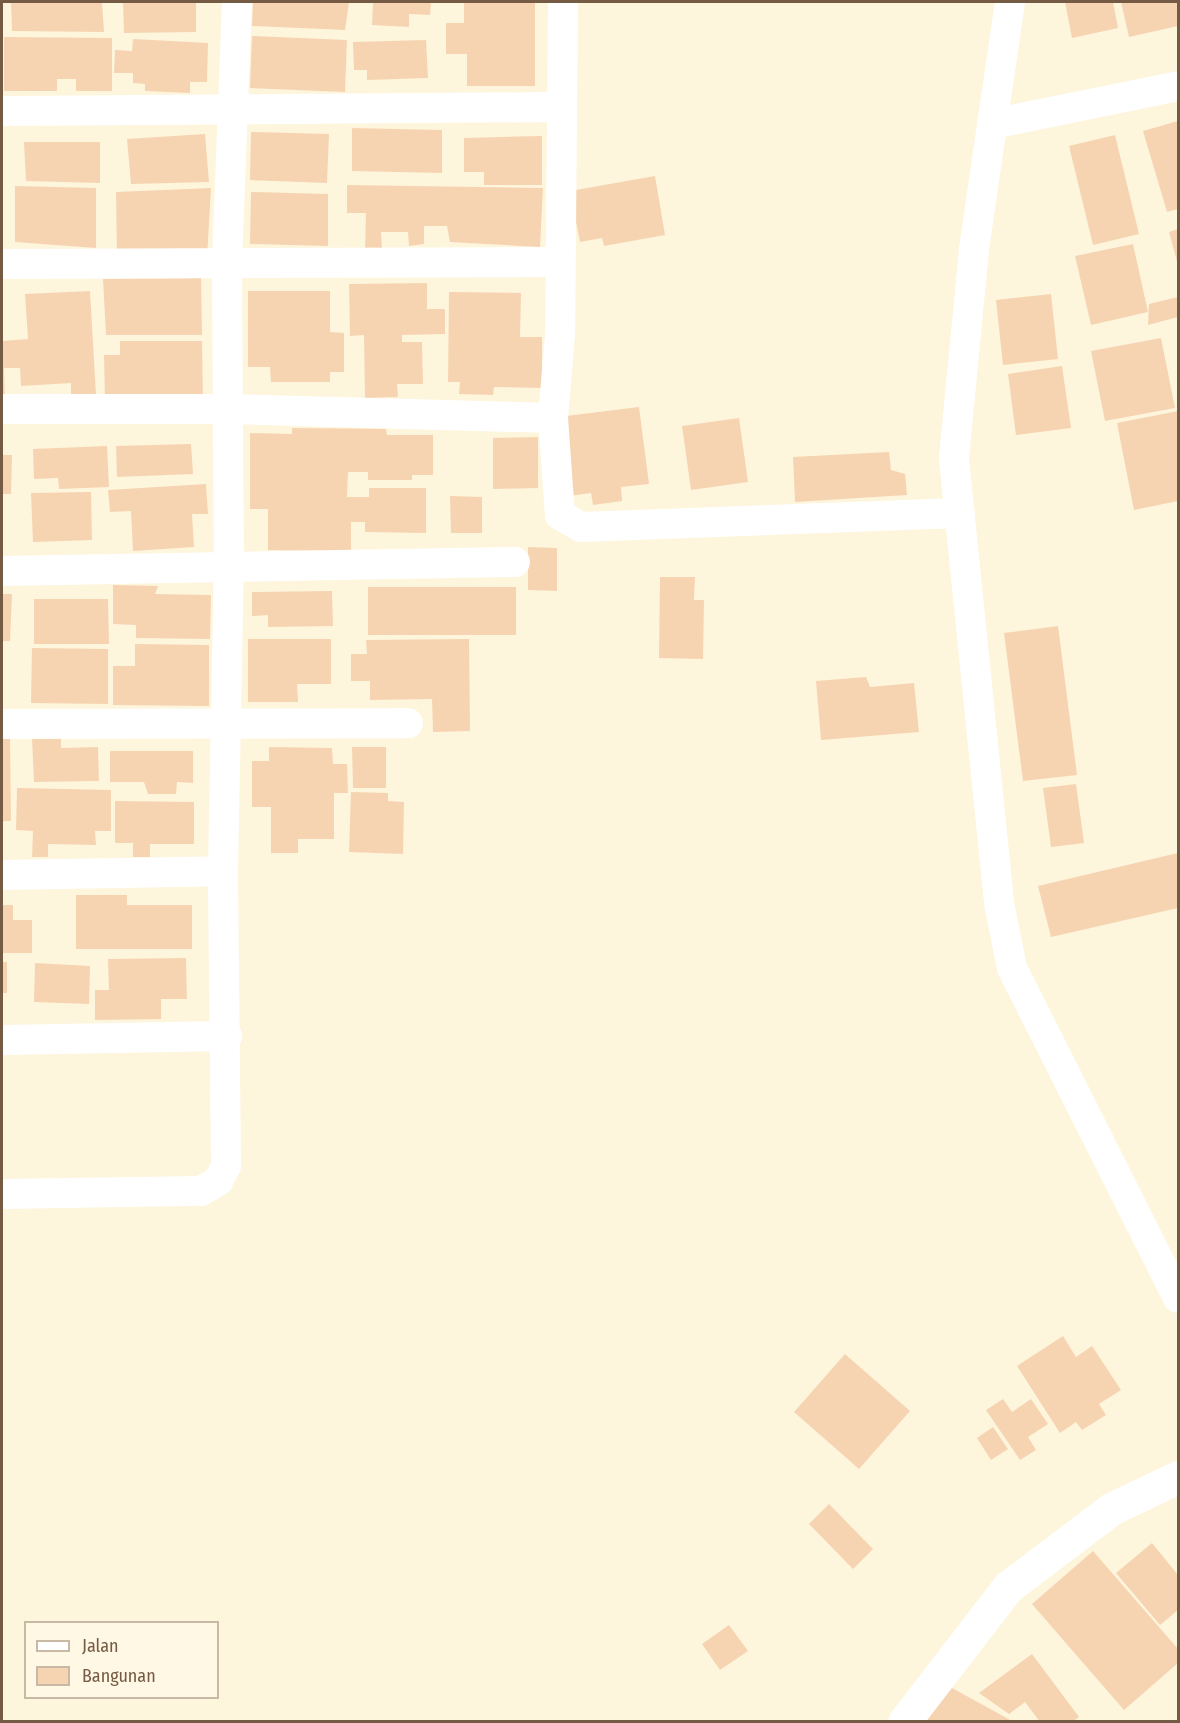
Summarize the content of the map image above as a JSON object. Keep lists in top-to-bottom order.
{
  "legend": ["Jalan", "Bangunan"]
}
